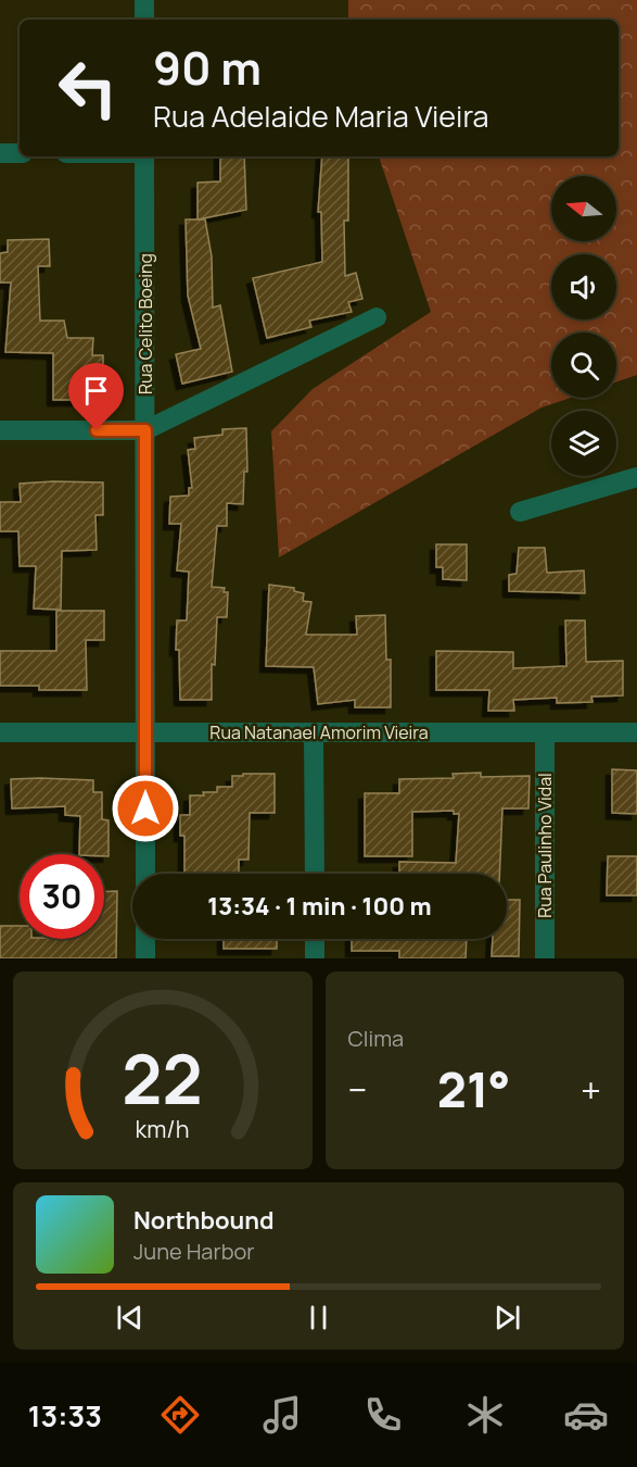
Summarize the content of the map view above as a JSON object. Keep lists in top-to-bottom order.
{
  "streets": {
    "street": ["Rua Celito Boeing", "Rua Natanael Amorim Vieira", "Rua Paulinho Vidal"]
  },
  "crossings": [
    ["Rua Celito Boeing", "Rua Natanael Amorim Vieira"],
    ["Rua Natanael Amorim Vieira", "Rua Paulinho Vidal"]
  ],
  "north": "left",
  "page": {
    "turn": ["90 m", "Rua Adelaide Maria Vieira"],
    "limit": "30",
    "trip": "13:34 · 1 min · 100 m",
    "tile": "Clima",
    "heat": ["−", "21°", "+"],
    "song": ["Northbound", "June Harbor"],
    "tabs": "13:33",
    "gauge": ["22", "km/h"]
  }
}
